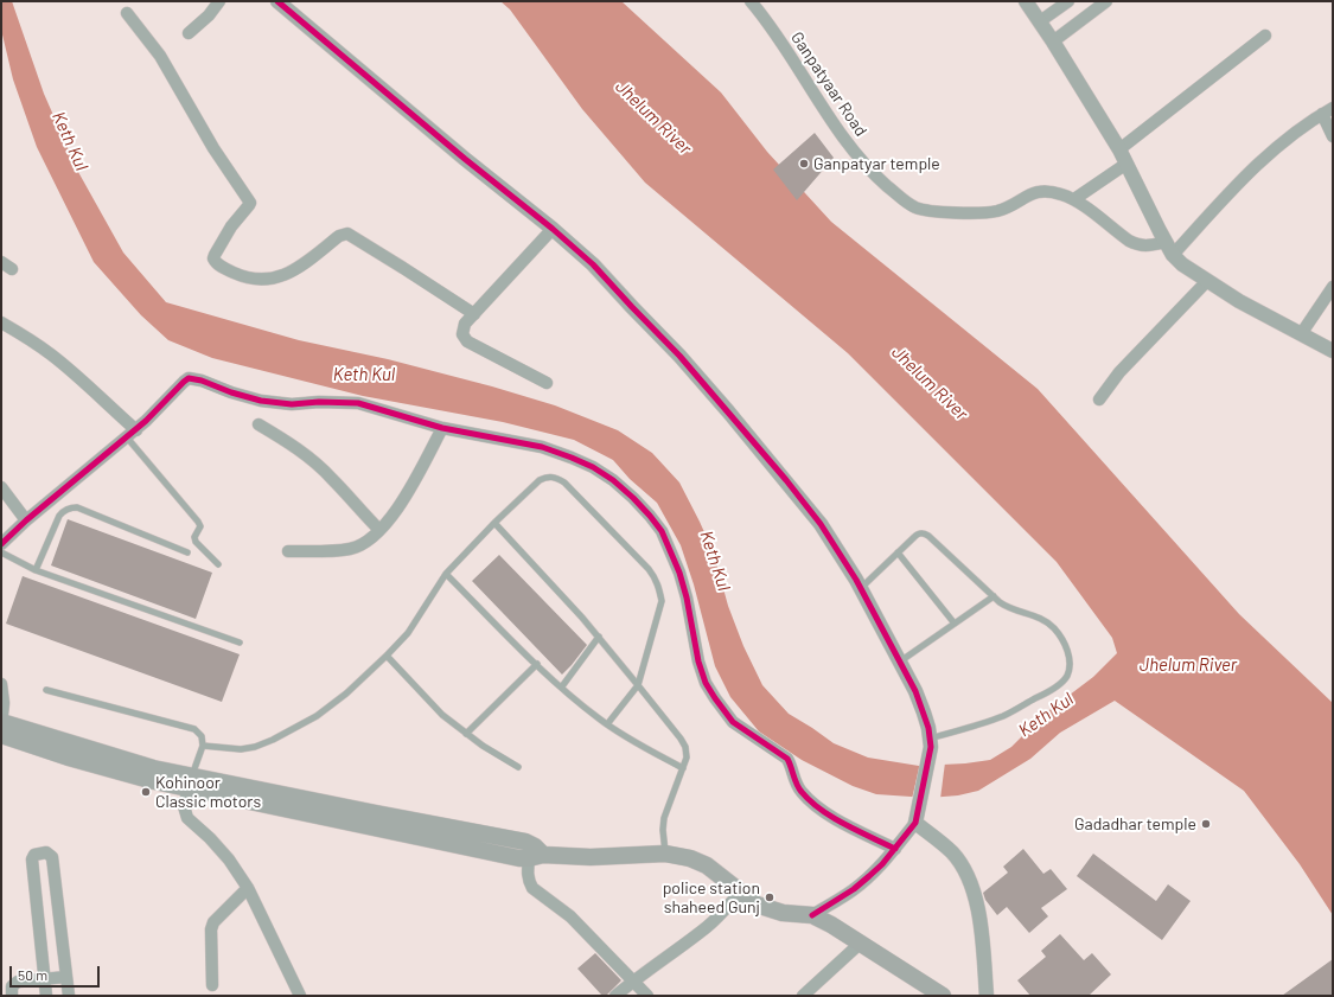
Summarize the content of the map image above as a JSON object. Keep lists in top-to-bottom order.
{
  "streets": {
    "street": ["Ganpatyaar Road"]
  },
  "water": ["Jhelum River", "Keth Kul"],
  "places": [
    "Ganpatyar temple",
    "Kohinoor Classic motors",
    "Gadadhar temple",
    "police station shaheed Gunj"
  ],
  "scale_bar": "50 m"
}
